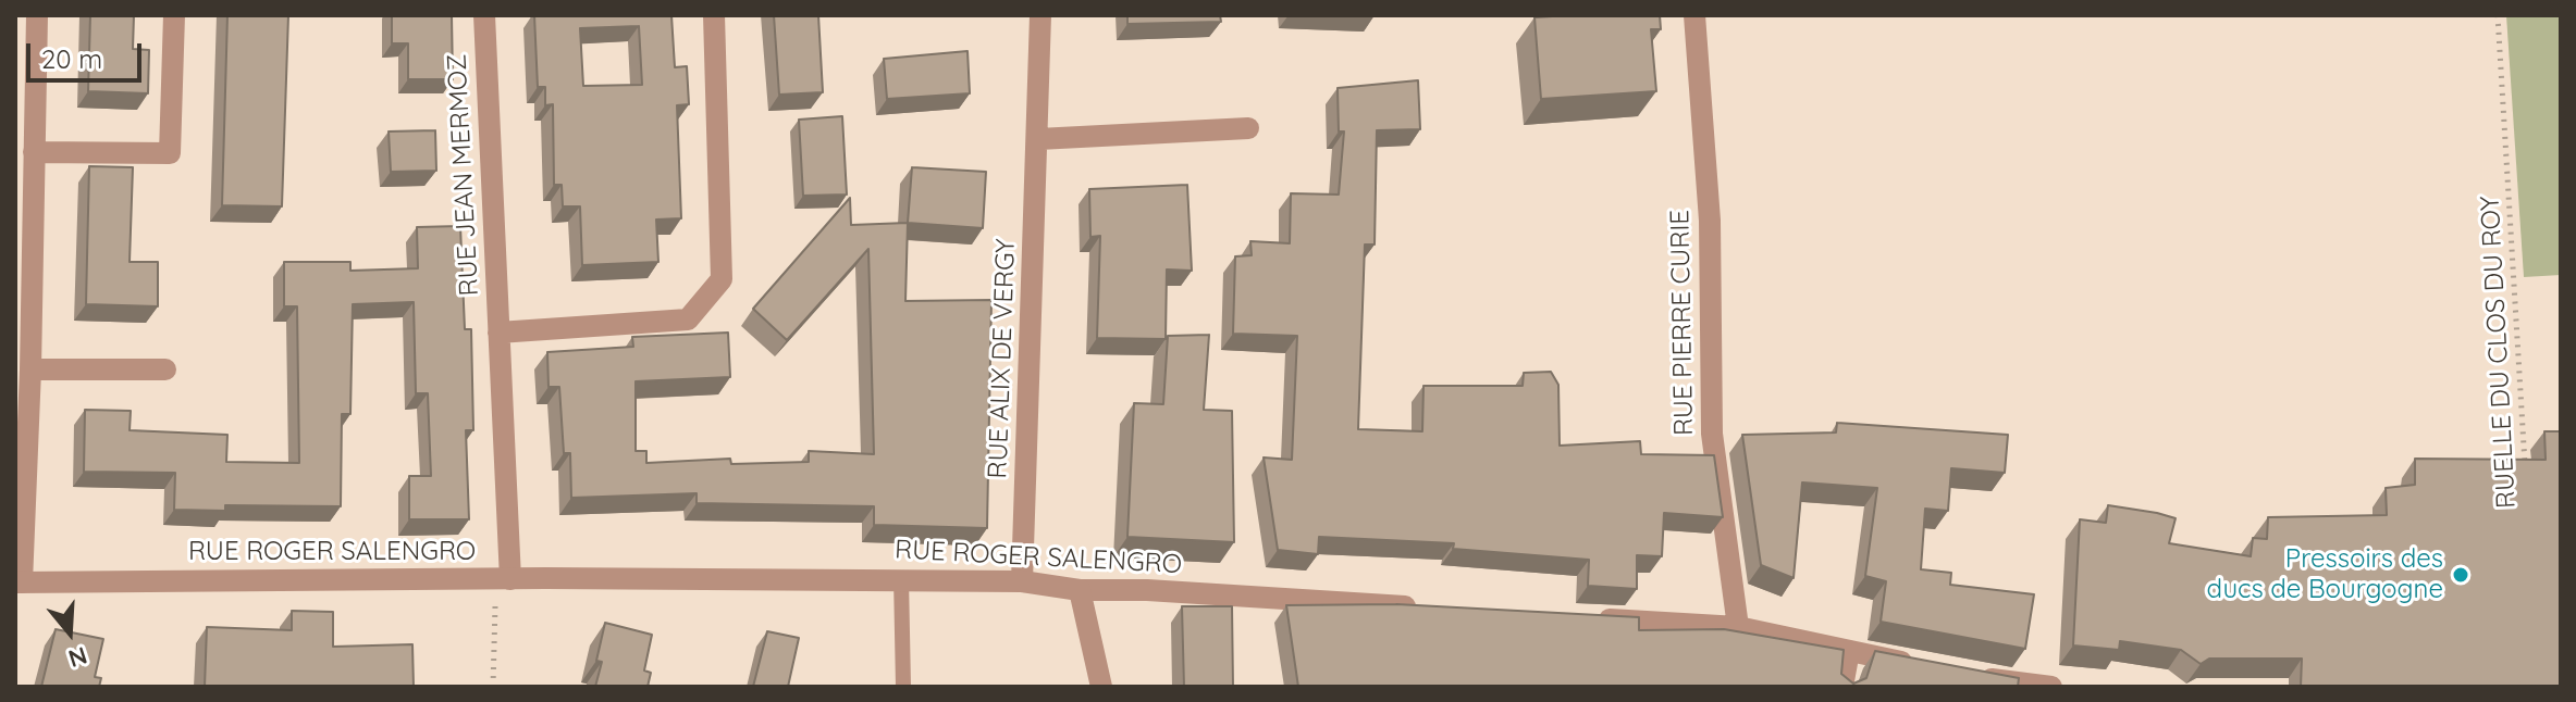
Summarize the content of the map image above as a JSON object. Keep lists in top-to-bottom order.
{
  "streets": {
    "street": [
      "RUE JEAN MERMOZ",
      "RUE PIERRE CURIE",
      "RUE ALIX DE VERGY",
      "RUE ROGER SALENGRO"
    ],
    "path": ["RUELLE DU CLOS DU ROY"]
  },
  "crossings": [
    ["RUE JEAN MERMOZ", "RUE ROGER SALENGRO"],
    ["RUE ALIX DE VERGY", "RUE ROGER SALENGRO"]
  ],
  "places": ["Pressoirs des ducs de Bourgogne"],
  "scale_bar": "20 m",
  "north": "bottom"
}
